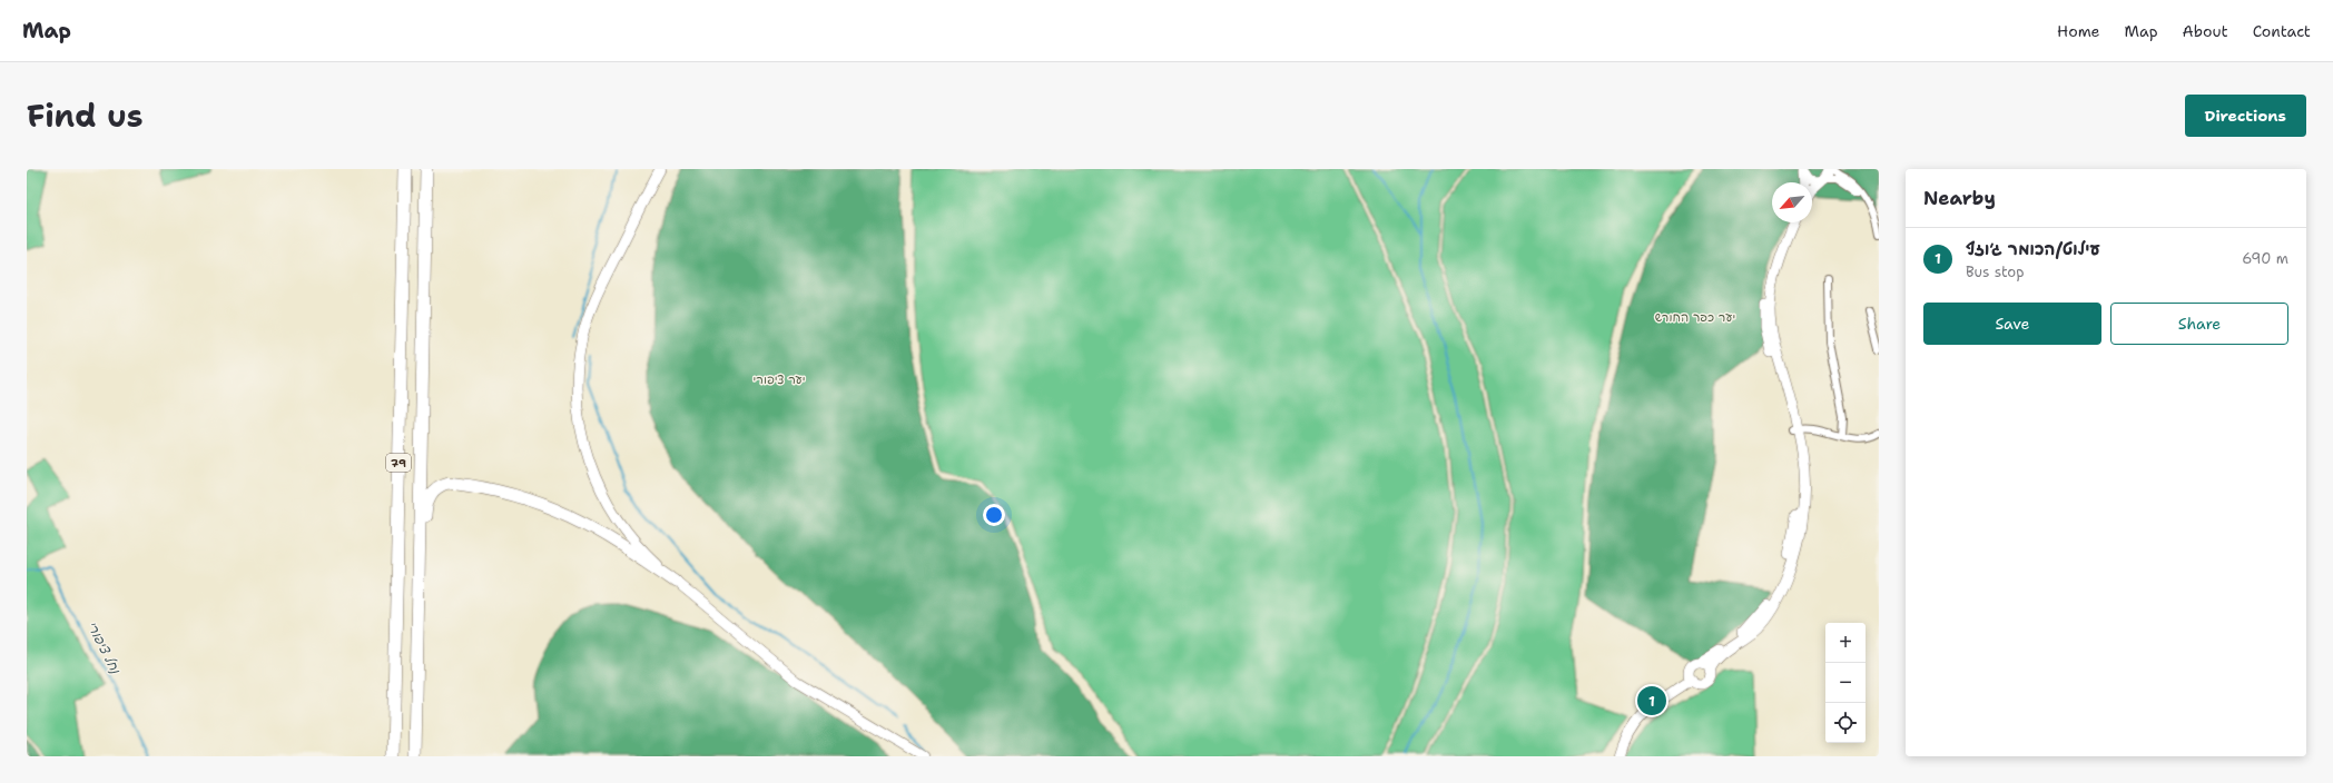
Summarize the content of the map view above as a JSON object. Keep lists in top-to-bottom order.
{
  "streets": {
    "highway": ["79"]
  },
  "water": ["נחל ציפורי"],
  "parks": ["יער כפר החורש", "יער ציפורי"],
  "north": "bottom left",
  "page": {
    "header": "Map",
    "nav": [
      "Home",
      "Map",
      "About",
      "Contact"
    ],
    "title": "Find us",
    "buttons": [
      "Directions",
      ["Save", "Share"]
    ],
    "heading": "Nearby",
    "list": [
      {
        "mark": "1",
        "name": "עילוט/הכומר ג׳וזף",
        "note": "Bus stop",
        "value": "690 m"
      }
    ],
    "map_buttons": ["+", "−"],
    "pins": "1"
  }
}
